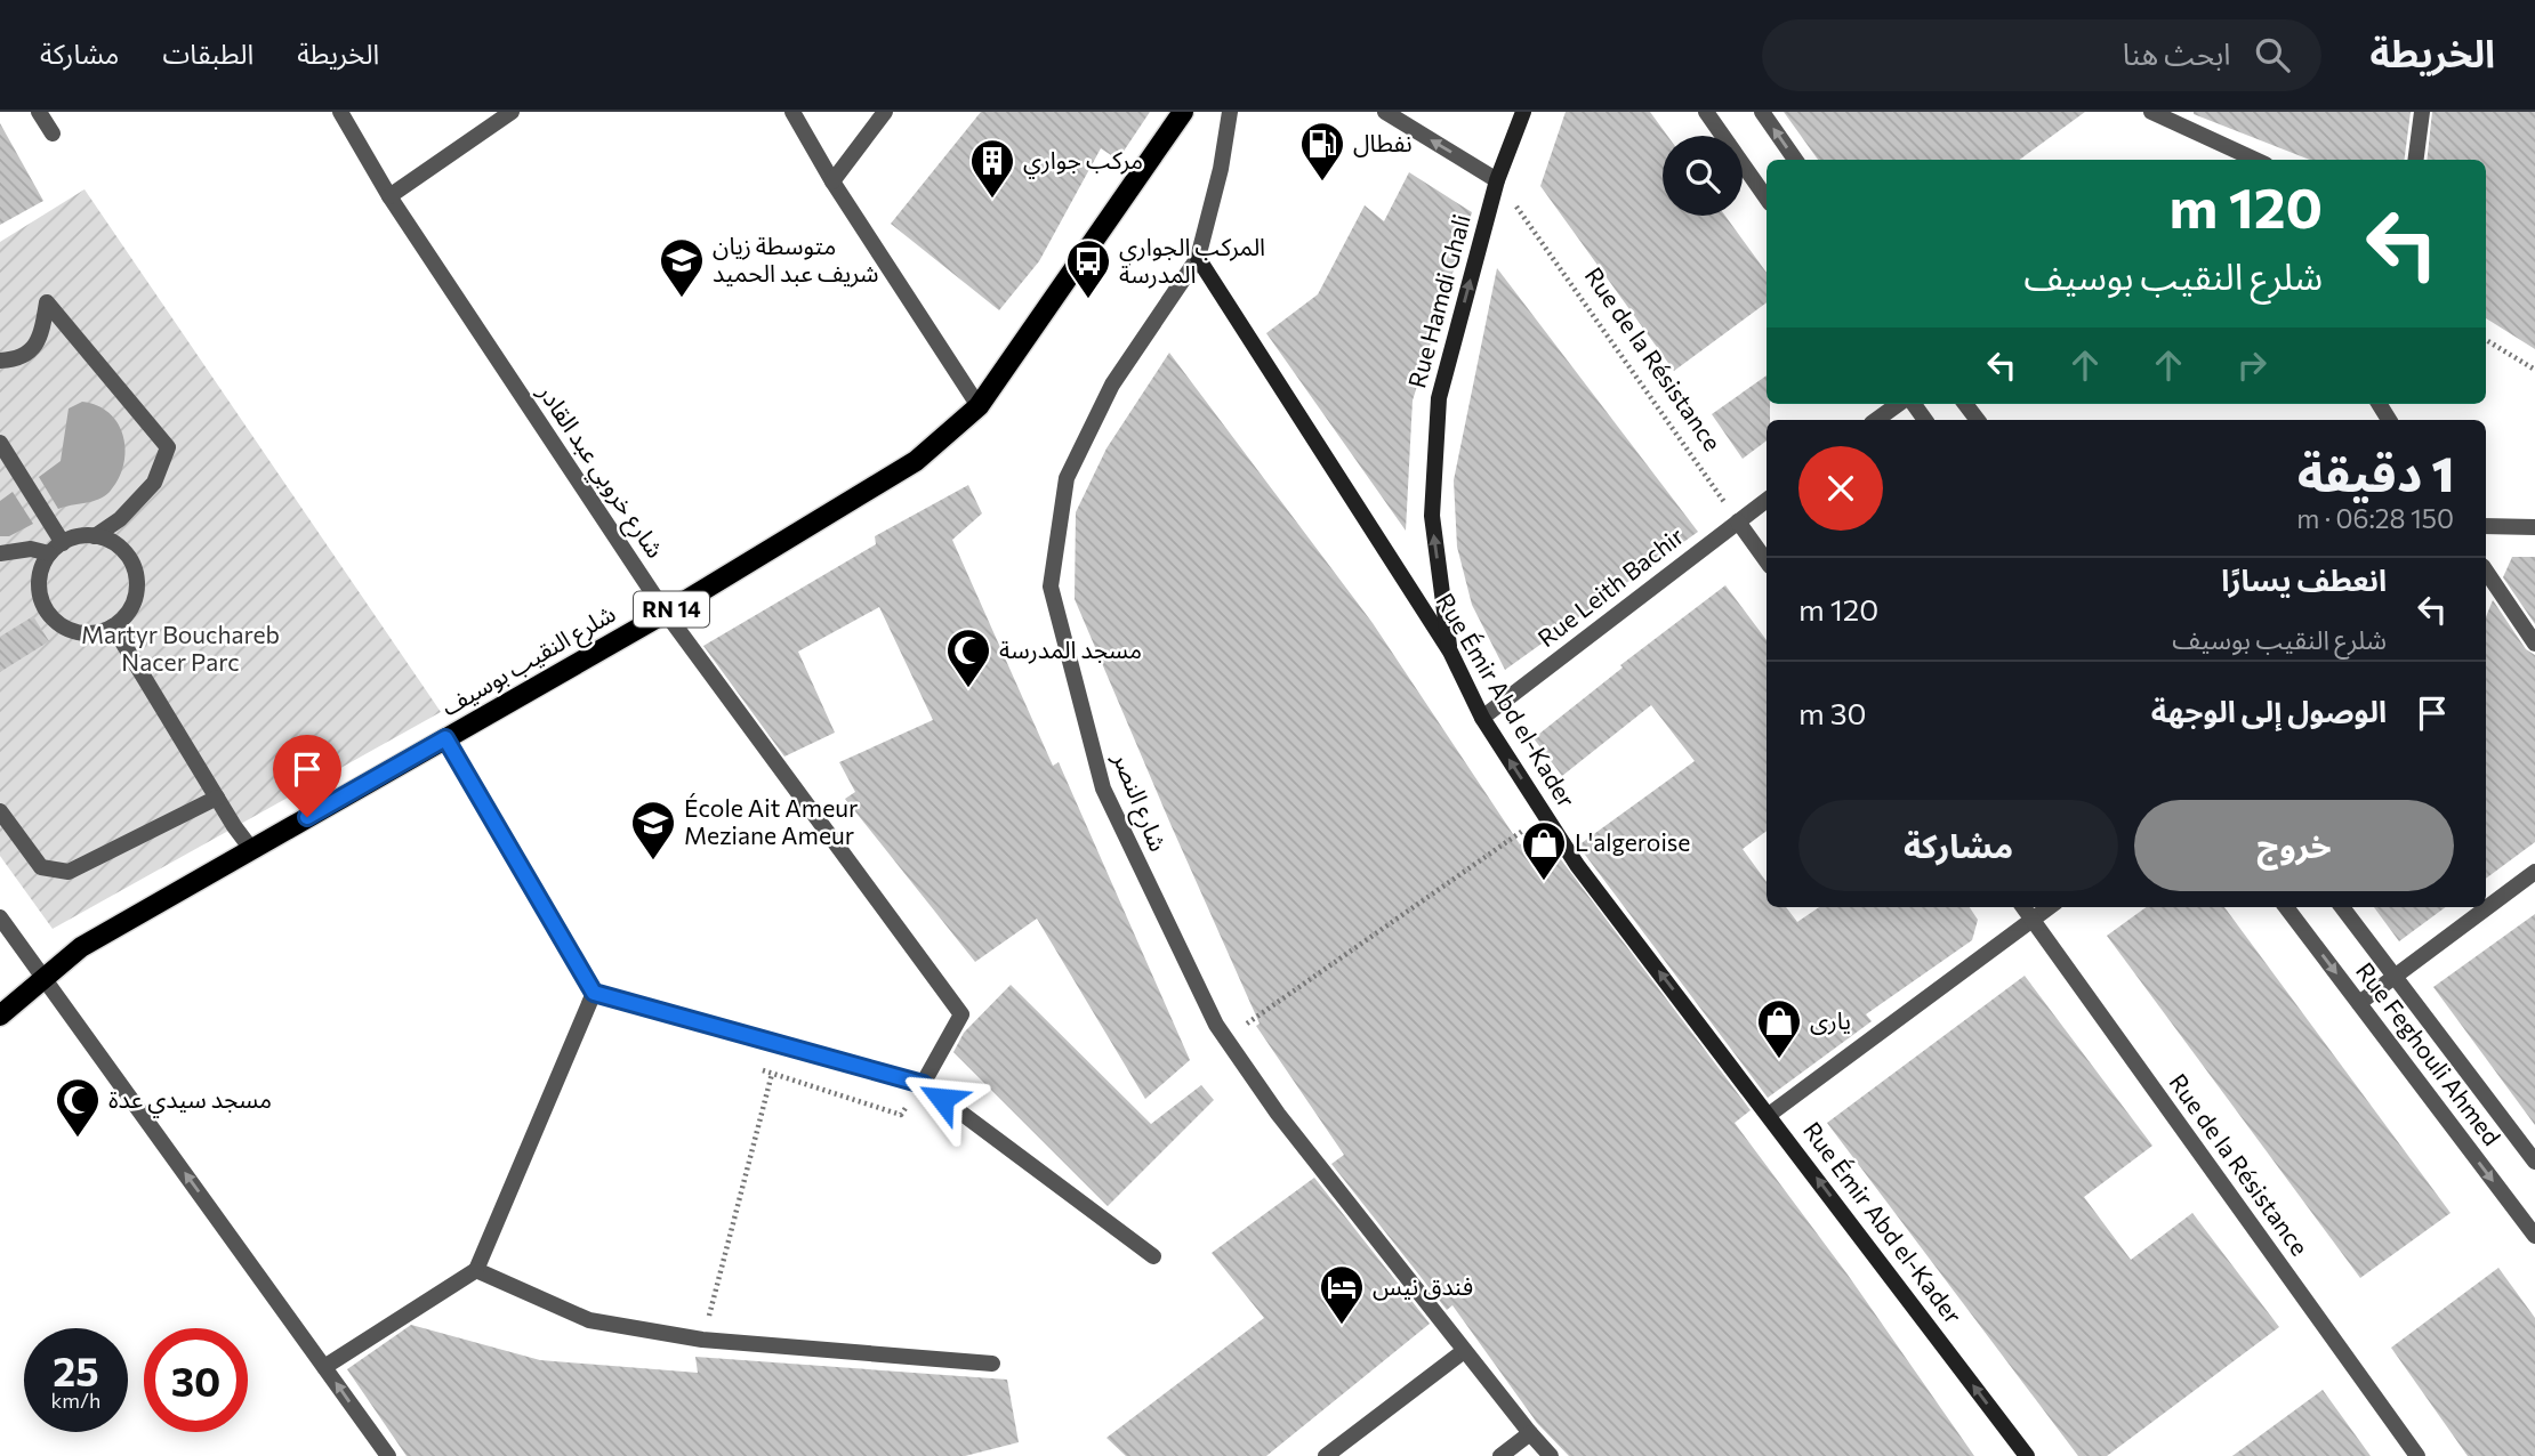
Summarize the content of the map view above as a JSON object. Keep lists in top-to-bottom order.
{
  "streets": {
    "main road": [
      "Rue Hamdi Ghali",
      "RN 14",
      "شلرع النقيب بوسيف",
      "Rue Émir Abd el-Kader"
    ],
    "street": [
      "Rue de la Résistance",
      "شارع خروبي عبد القادر",
      "Rue Leith Bachir",
      "شارع النصر",
      "Rue Feghouli Ahmed"
    ]
  },
  "crossings": [
    ["Rue Hamdi Ghali", "Rue de la Résistance"],
    ["Rue Hamdi Ghali", "Rue Émir Abd el-Kader"],
    ["Rue de la Résistance", "Rue Leith Bachir"],
    ["شارع خروبي عبد القادر", "شلرع النقيب بوسيف"],
    ["Rue Leith Bachir", "Rue Émir Abd el-Kader"],
    ["Rue Émir Abd el-Kader", "شارع النصر"]
  ],
  "one_way": ["Rue Hamdi Ghali", "Rue Émir Abd el-Kader"],
  "parks": ["Martyr Bouchareb Nacer Parc"],
  "places": {
    "fuel station": ["نفطال"],
    "building": ["مركب جواري"],
    "school or university": ["متوسطة زيان شريف عبد الحميد", "École Ait Ameur Meziane Ameur"],
    "bus stop": ["المركب الجواري المدرسة"],
    "mosque": ["مسجد المدرسة", "مسجد سيدي عدة"],
    "shop": ["L'algeroise", "يارى"],
    "hotel": ["فندق نيس"]
  },
  "page": {
    "header": "الخريطة",
    "search": "ابحث هنا",
    "nav": ["الخريطة", "الطبقات", "مشاركة"],
    "turn": ["120 m", "شلرع النقيب بوسيف"],
    "heading": ["1 دقيقة", "150 m · 06:28"],
    "list": [
      {
        "name": "انعطف يسارًا",
        "note": "شلرع النقيب بوسيف",
        "value": "120 m"
      },
      {
        "name": "الوصول إلى الوجهة",
        "value": "30 m"
      }
    ],
    "buttons": ["خروج", "مشاركة"],
    "speed": "25 km/h",
    "limit": "30"
  }
}
